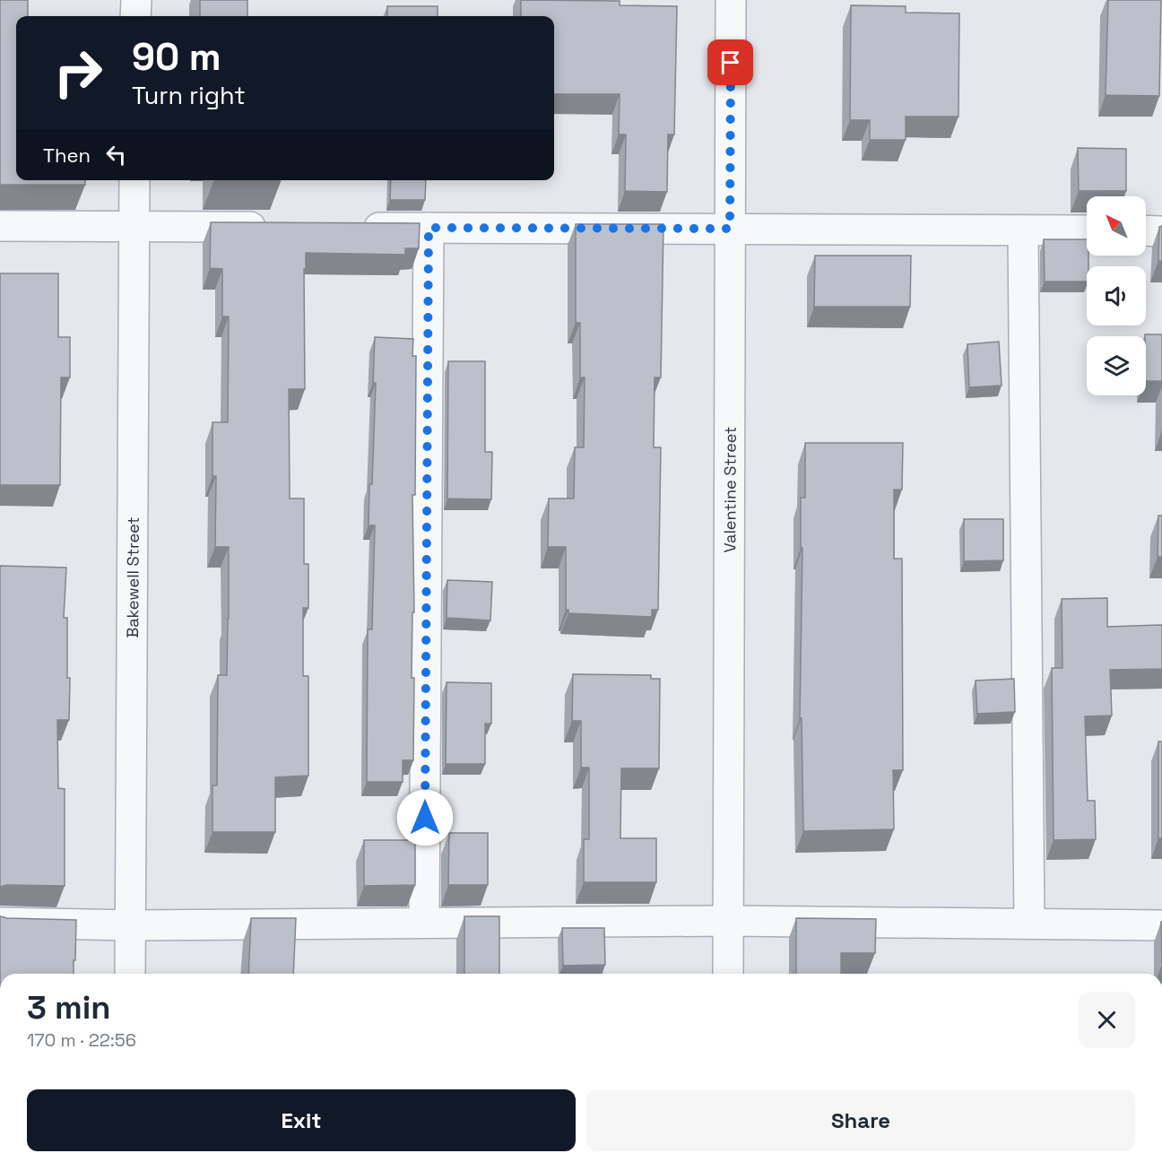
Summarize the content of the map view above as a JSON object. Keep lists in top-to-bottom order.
{
  "streets": {
    "street": ["Valentine Street", "Bakewell Street"]
  },
  "north": "top left",
  "page": {
    "turn": ["90 m", "Turn right"],
    "then": "Then",
    "heading": ["3 min", "170 m · 22:56"],
    "buttons": ["Exit", "Share"]
  }
}
